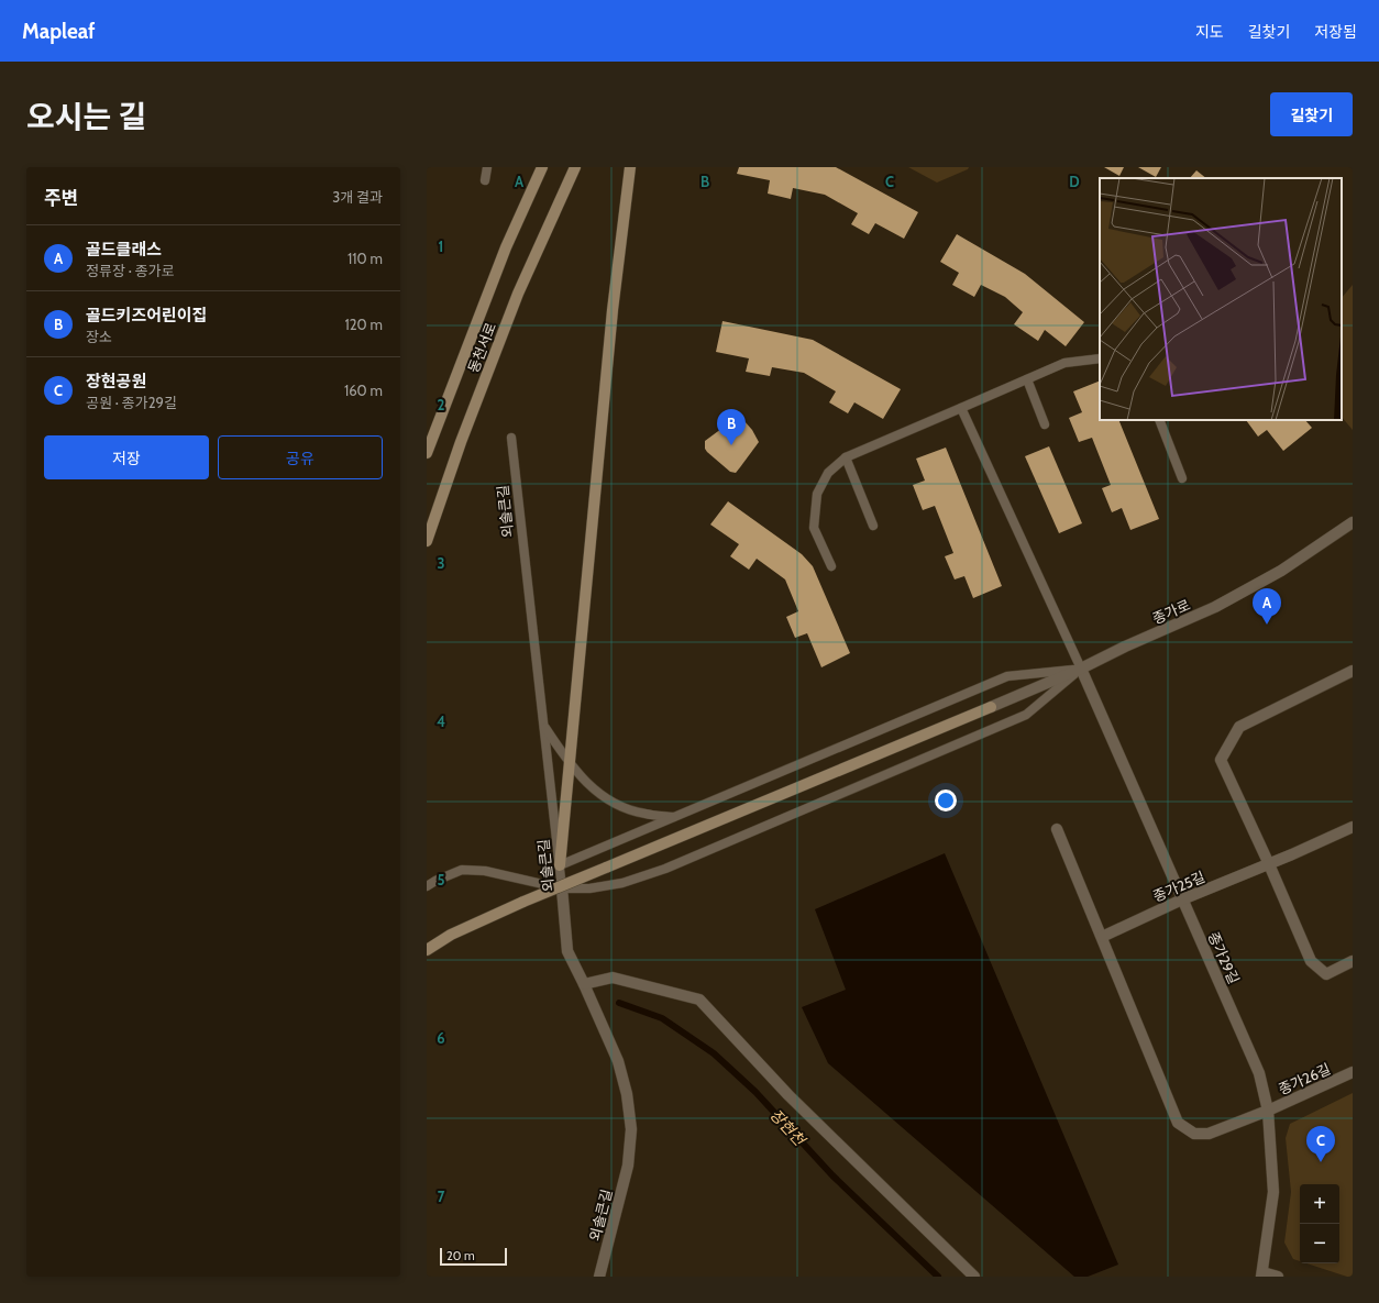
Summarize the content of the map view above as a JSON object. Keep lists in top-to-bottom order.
{
  "streets": {
    "main road": ["동천서로"],
    "street": [
      "외솔큰길",
      "종가로",
      "종가25길",
      "종가29길",
      "종가26길"
    ]
  },
  "crossings": [
    ["종가로", "종가29길"],
    ["종가25길", "종가29길"],
    ["종가25길", "종가26길"],
    ["종가29길", "종가26길"]
  ],
  "water": ["장현천"],
  "scale_bar": "20 m",
  "page": {
    "header": "Mapleaf",
    "nav": ["지도", "길찾기", "저장됨"],
    "title": "오시는 길",
    "buttons": [
      "길찾기",
      ["저장", "공유"]
    ],
    "heading": ["주변", "3개 결과"],
    "list": [
      {
        "mark": "A",
        "name": "골드클래스",
        "note": "정류장 · 종가로",
        "value": "110 m"
      },
      {
        "mark": "B",
        "name": "골드키즈어린이집",
        "note": "장소",
        "value": "120 m"
      },
      {
        "mark": "C",
        "name": "장현공원",
        "note": "공원 · 종가29길",
        "value": "160 m"
      }
    ],
    "pins": ["B", "A", "C"],
    "map_buttons": ["+", "−"],
    "scale": "20 m"
  },
  "grid": {
    "columns": [
      "A",
      "B",
      "C",
      "D"
    ],
    "rows": [
      "1",
      "2",
      "3",
      "4",
      "5",
      "6",
      "7"
    ]
  }
}
